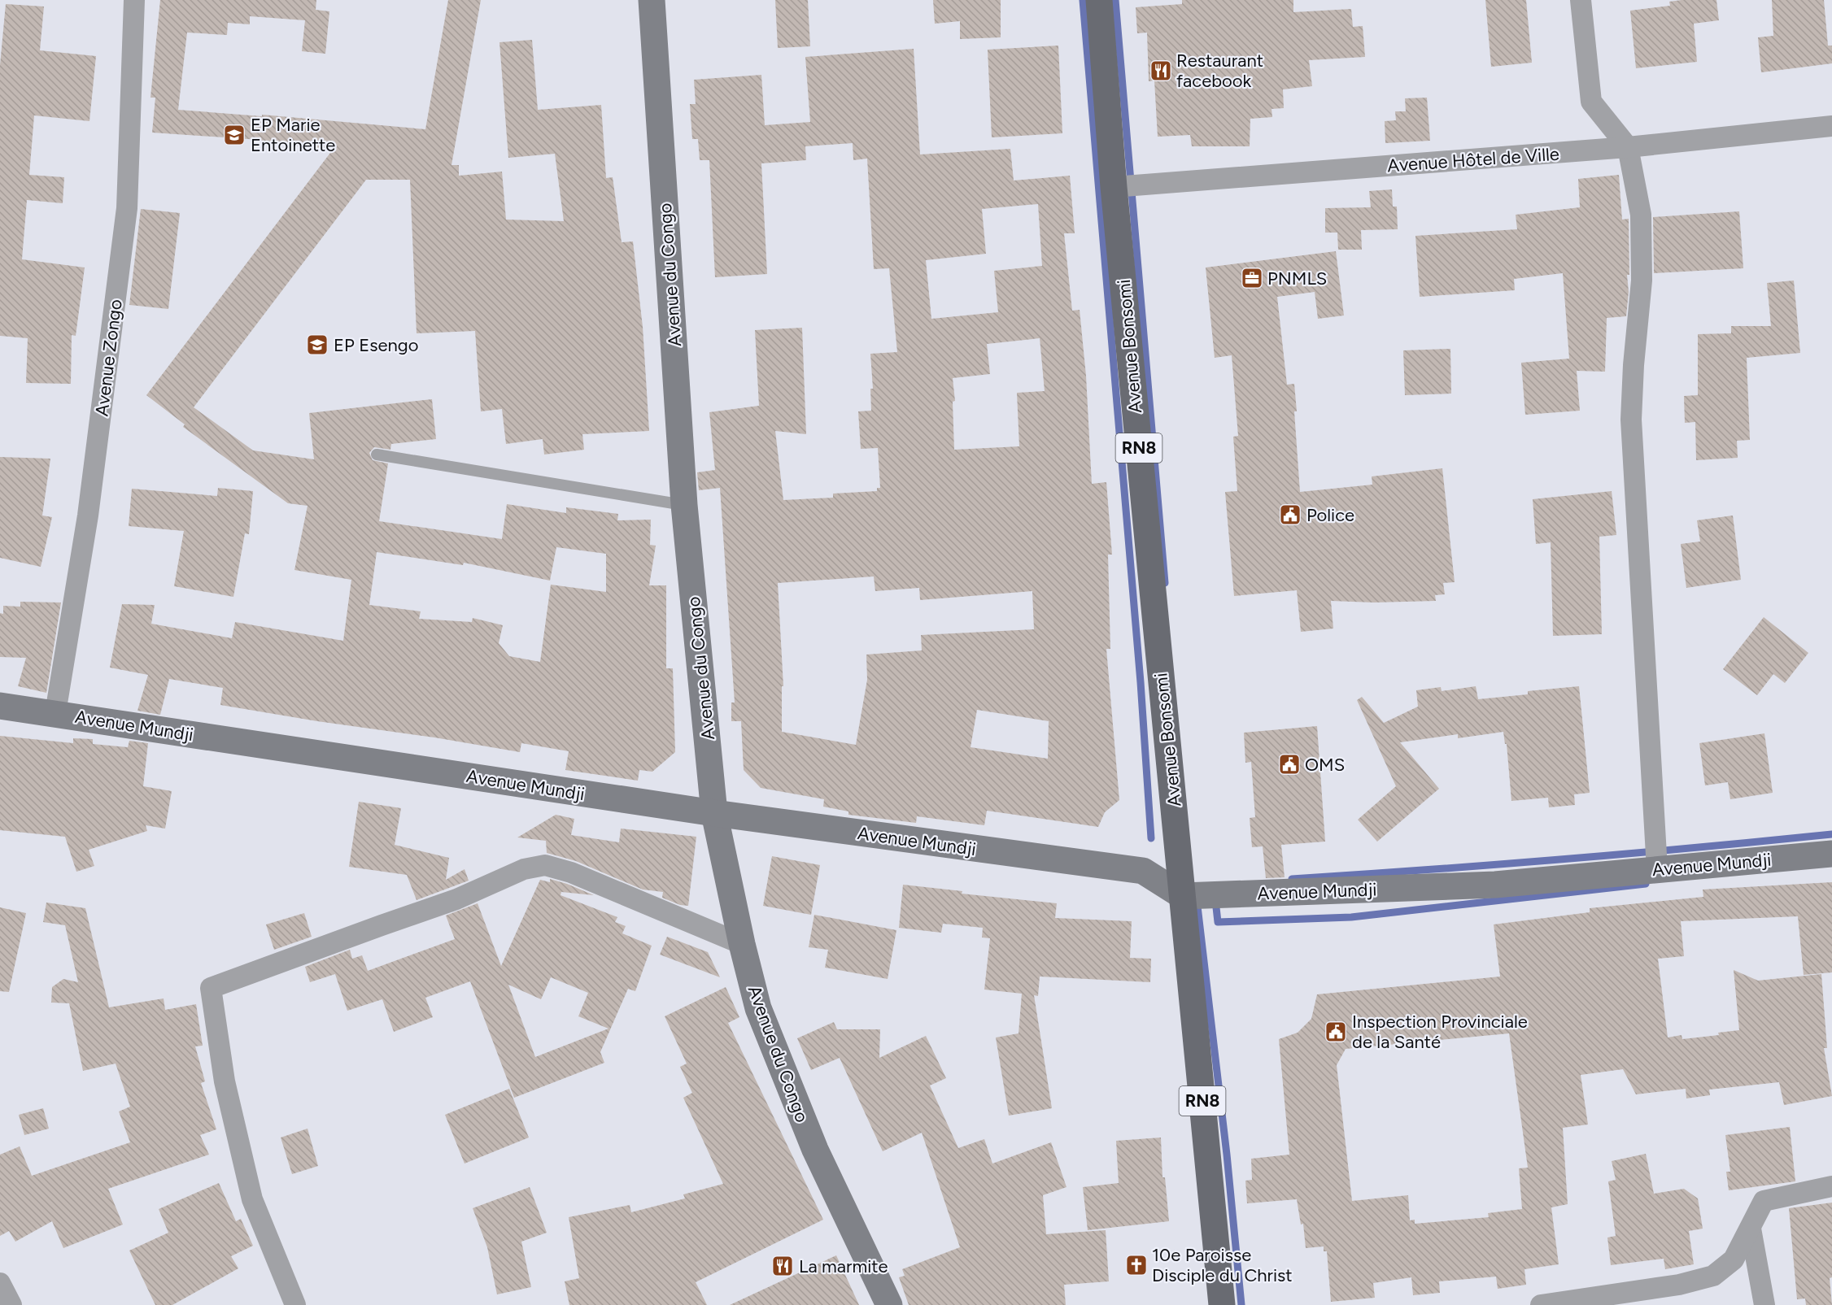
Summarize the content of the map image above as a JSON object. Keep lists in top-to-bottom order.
{
  "streets": {
    "main road": ["Avenue Bonsomi", "RN8"],
    "street": [
      "Avenue Hôtel de Ville",
      "Avenue du Congo",
      "Avenue Zongo",
      "Avenue Mundji"
    ]
  },
  "crossings": [
    ["Avenue Hôtel de Ville", "Avenue Bonsomi"],
    ["Avenue du Congo", "Avenue Mundji"],
    ["Avenue Bonsomi", "RN8"],
    ["Avenue Bonsomi", "Avenue Mundji"],
    ["Avenue Zongo", "Avenue Mundji"],
    ["RN8", "Avenue Mundji"]
  ],
  "places": {
    "restaurant": ["Restaurant facebook", "La marmite"],
    "school or university": ["EP Marie Entoinette", "EP Esengo"],
    "office": ["PNMLS"],
    "public building": ["Police", "OMS", "Inspection Provinciale de la Santé"],
    "church": ["10e Paroisse Disciple du Christ"]
  }
}
